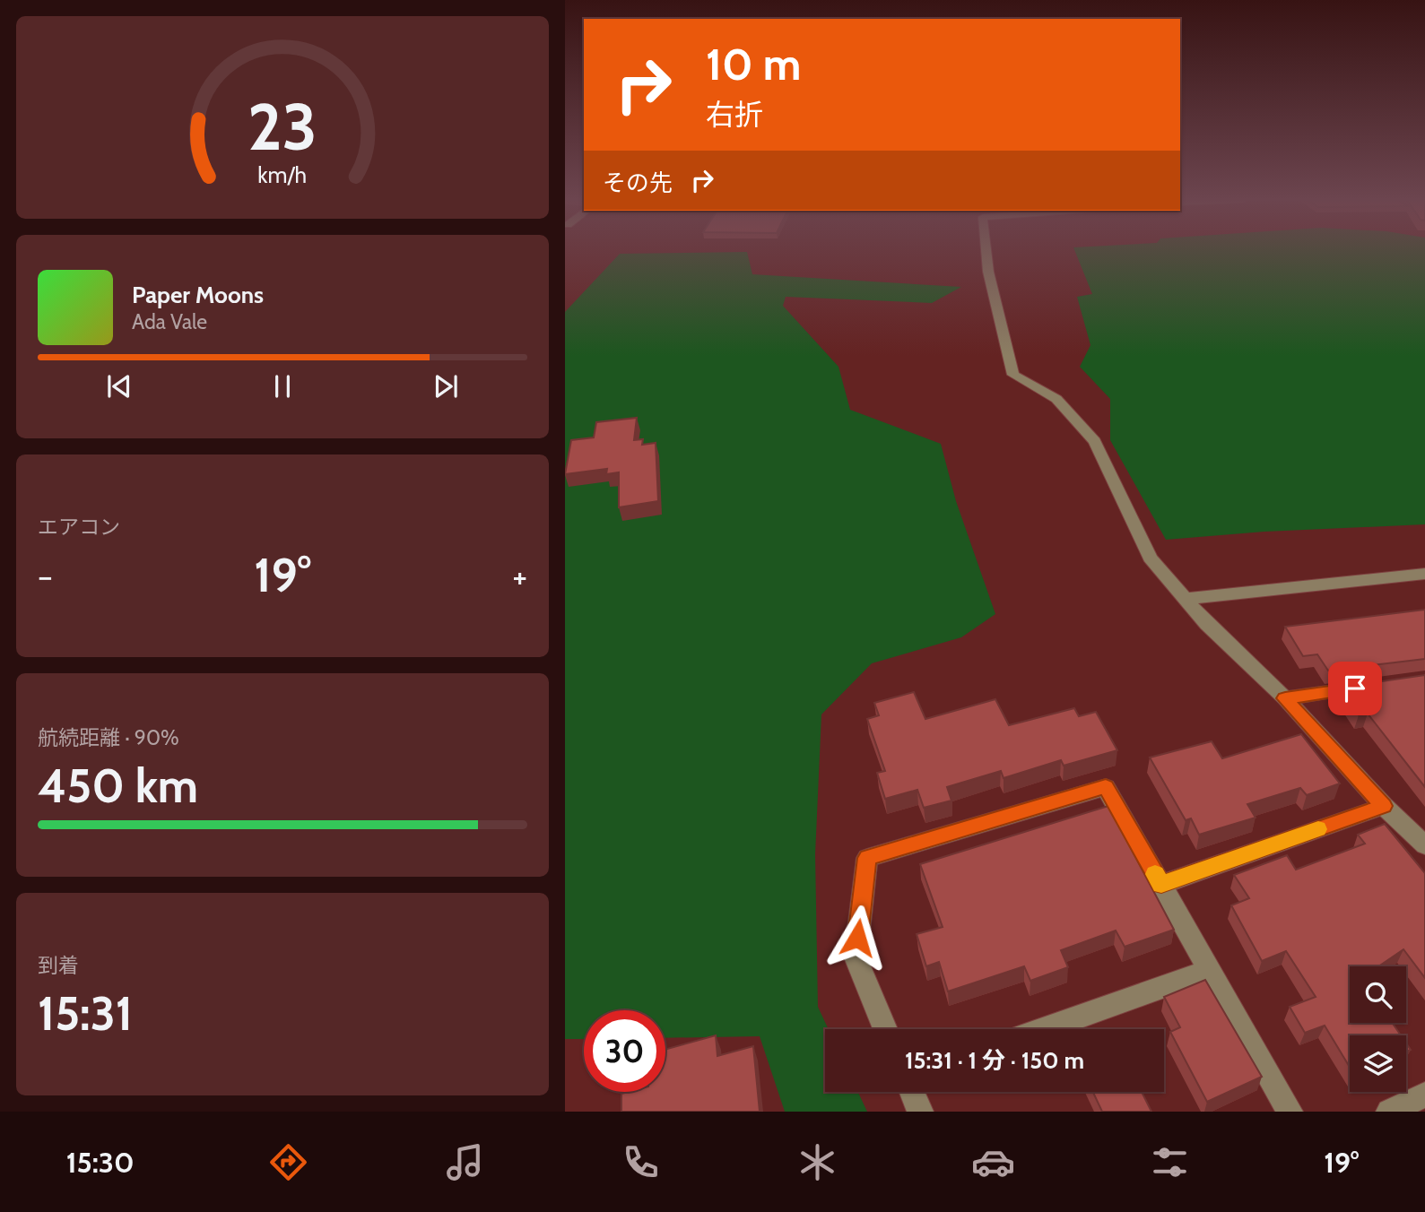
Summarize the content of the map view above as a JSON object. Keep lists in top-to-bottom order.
{
  "page": {
    "turn": ["10 m", "右折"],
    "then": "その先",
    "song": ["Paper Moons", "Ada Vale"],
    "tile": [
      "エアコン",
      ["航続距離 · 90%", "450 km"],
      ["到着", "15:31"]
    ],
    "heat": ["−", "19°", "+"],
    "limit": "30",
    "trip": "15:31 · 1 分 · 150 m",
    "tabs": ["15:30", "19°"],
    "gauge": ["23", "km/h"]
  }
}
